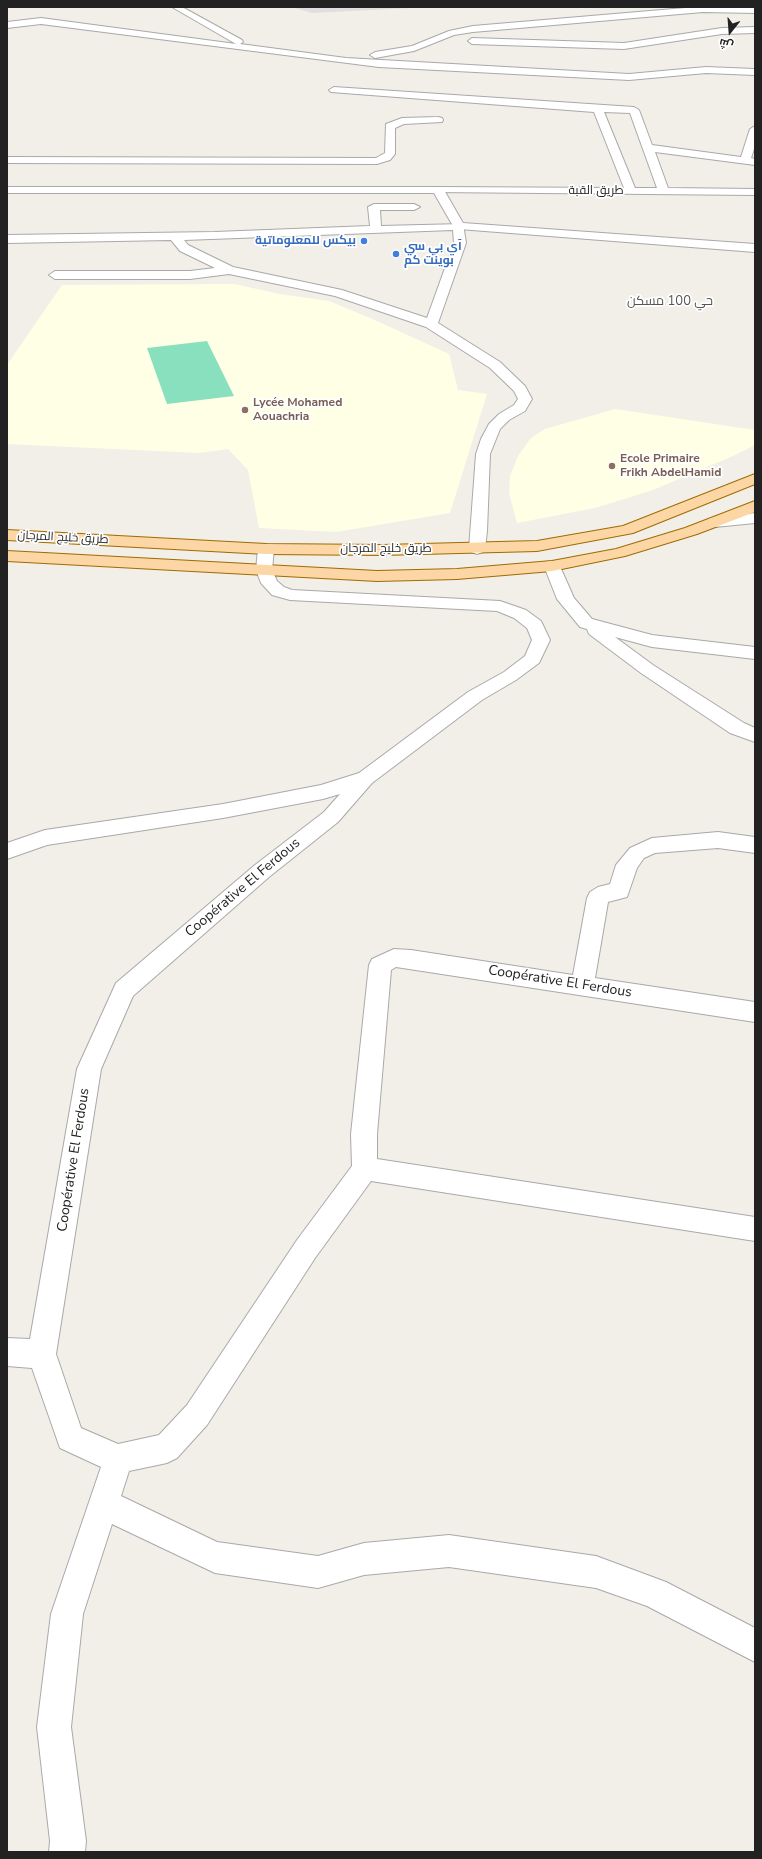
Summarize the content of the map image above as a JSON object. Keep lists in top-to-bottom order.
{
  "streets": {
    "main road": ["طريق خليج المرجان"],
    "street": ["طريق القبة", "Coopérative El Ferdous"]
  },
  "districts": ["حي 100 مسكن"],
  "places": [
    "بيكس للمعلوماتية",
    "آي بي سي بوينت كم",
    "Lycée Mohamed Aouachria",
    "Ecole Primaire Frikh AbdelHamid"
  ],
  "north": "bottom"
}
